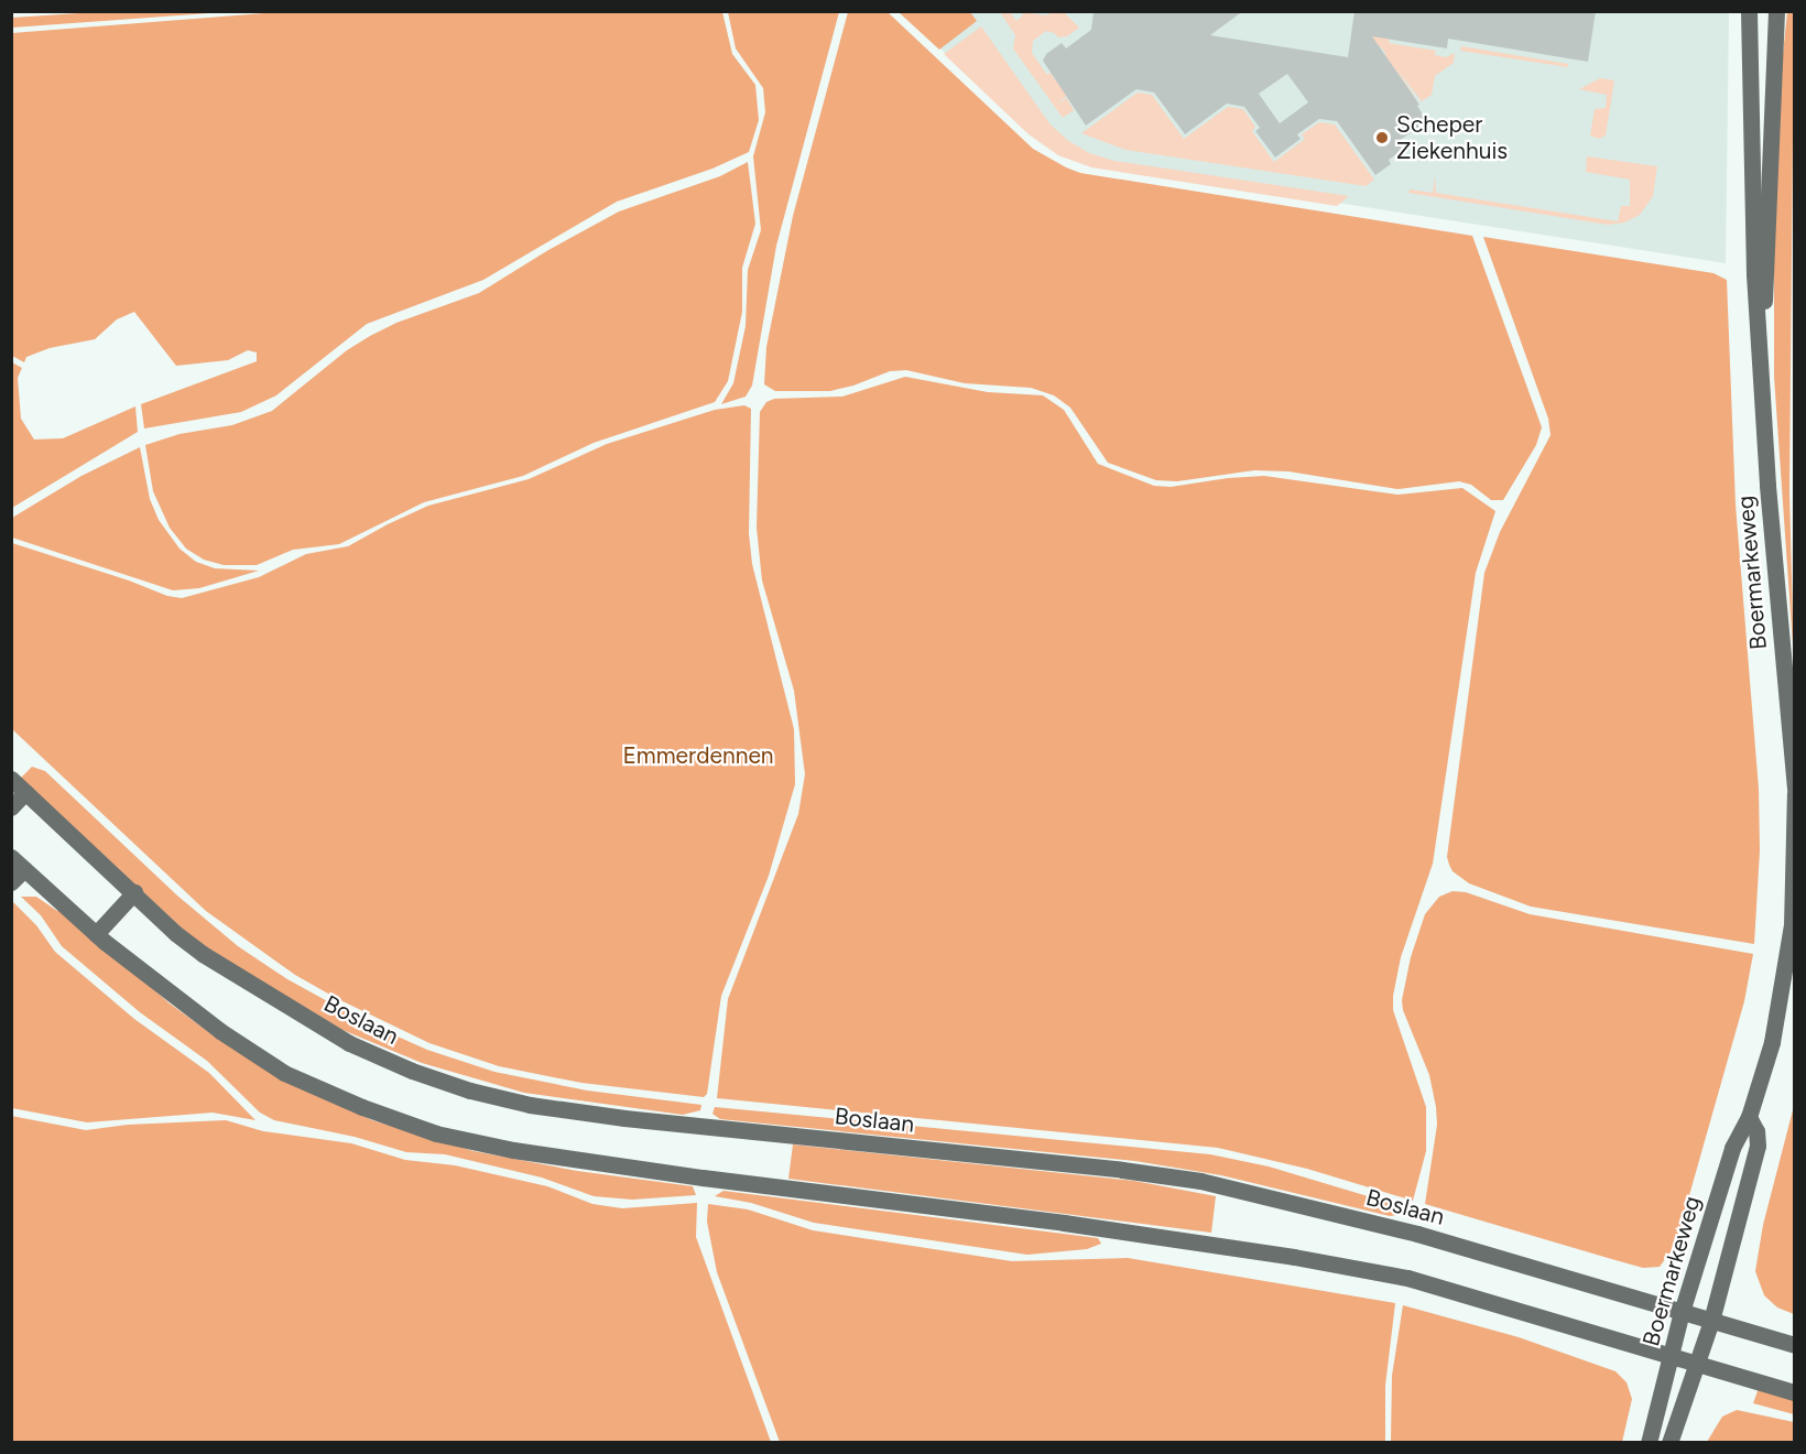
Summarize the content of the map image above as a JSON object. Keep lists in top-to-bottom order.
{
  "streets": {
    "main road": ["Boermarkeweg", "Boslaan"]
  },
  "crossings": [
    ["Boermarkeweg", "Boslaan"]
  ],
  "parks": ["Emmerdennen"],
  "places": ["Scheper Ziekenhuis"]
}
